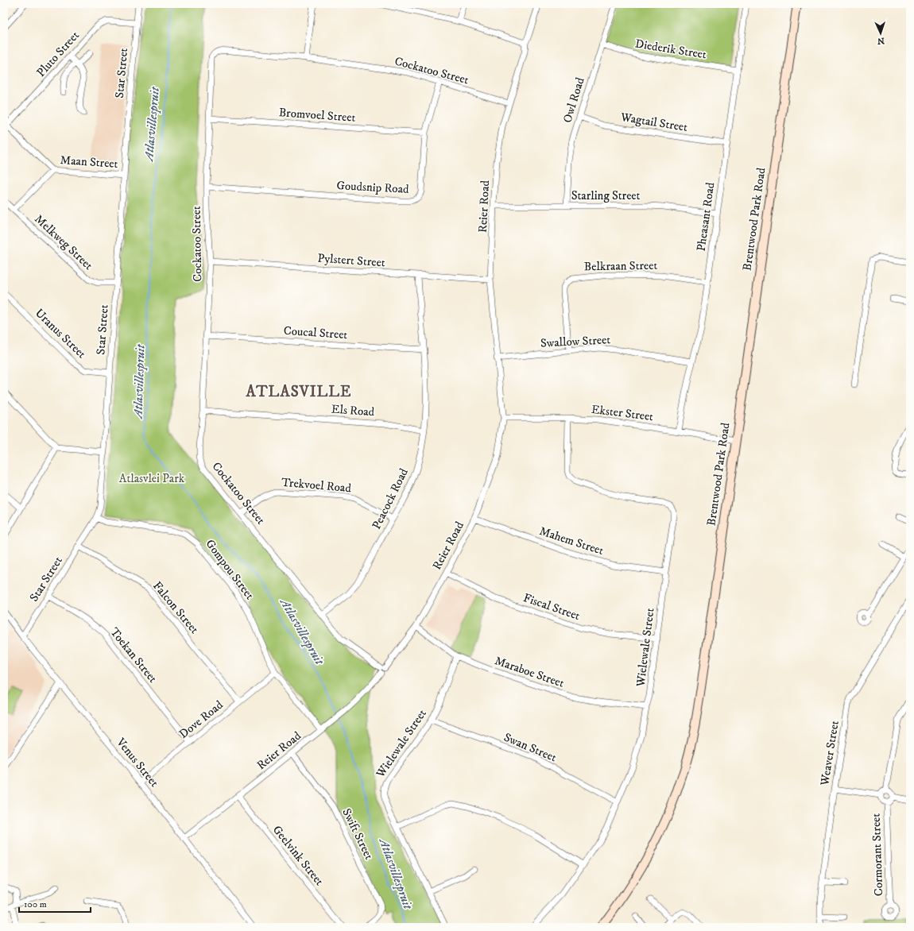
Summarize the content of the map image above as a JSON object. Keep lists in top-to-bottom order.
{
  "streets": {
    "street": [
      "Diederik Street",
      "Pluto Street",
      "Cockatoo Street",
      "Star Street",
      "Owl Road",
      "Bromvoel Street",
      "Wagtail Street",
      "Maan Street",
      "Goudsnip Road",
      "Starling Street",
      "Reier Road",
      "Pheasant Road",
      "Brentwood Park Road",
      "Melkweg Street",
      "Pylstert Street",
      "Belkraan Street",
      "Coucal Street",
      "Uranus Street",
      "Swallow Street",
      "Els Road",
      "Ekster Street",
      "Trekvoel Road",
      "Peacock Road",
      "Mahem Street",
      "Gompou Street",
      "Fiscal Street",
      "Falcon Street",
      "Wielewale Street",
      "Toekan Street",
      "Maraboe Street",
      "Dove Road",
      "Swan Street",
      "Weaver Street",
      "Venus Street",
      "Swift Street",
      "Cormorant Street",
      "Geelvink Street"
    ]
  },
  "crossings": [
    ["Diederik Street", "Owl Road"],
    ["Diederik Street", "Pheasant Road"],
    ["Pluto Street", "Star Street"],
    ["Pluto Street", "Maan Street"],
    ["Cockatoo Street", "Bromvoel Street"],
    ["Cockatoo Street", "Goudsnip Road"],
    ["Cockatoo Street", "Reier Road"],
    ["Cockatoo Street", "Pylstert Street"],
    ["Cockatoo Street", "Coucal Street"],
    ["Cockatoo Street", "Els Road"],
    ["Cockatoo Street", "Trekvoel Road"],
    ["Cockatoo Street", "Peacock Road"],
    ["Star Street", "Maan Street"],
    ["Star Street", "Melkweg Street"],
    ["Star Street", "Uranus Street"],
    ["Star Street", "Gompou Street"],
    ["Star Street", "Falcon Street"],
    ["Star Street", "Toekan Street"],
    ["Star Street", "Venus Street"],
    ["Owl Road", "Wagtail Street"],
    ["Owl Road", "Starling Street"],
    ["Bromvoel Street", "Goudsnip Road"],
    ["Wagtail Street", "Pheasant Road"],
    ["Maan Street", "Melkweg Street"],
    ["Starling Street", "Reier Road"],
    ["Starling Street", "Pheasant Road"],
    ["Reier Road", "Pylstert Street"],
    ["Reier Road", "Swallow Street"],
    ["Reier Road", "Ekster Street"],
    ["Reier Road", "Mahem Street"],
    ["Reier Road", "Gompou Street"],
    ["Reier Road", "Fiscal Street"],
    ["Reier Road", "Maraboe Street"],
    ["Reier Road", "Venus Street"],
    ["Reier Road", "Swift Street"],
    ["Reier Road", "Geelvink Street"],
    ["Pheasant Road", "Belkraan Street"],
    ["Pheasant Road", "Swallow Street"],
    ["Pheasant Road", "Ekster Street"],
    ["Brentwood Park Road", "Ekster Street"],
    ["Pylstert Street", "Peacock Road"],
    ["Belkraan Street", "Swallow Street"],
    ["Coucal Street", "Peacock Road"],
    ["Els Road", "Peacock Road"],
    ["Ekster Street", "Wielewale Street"],
    ["Trekvoel Road", "Peacock Road"],
    ["Mahem Street", "Wielewale Street"],
    ["Gompou Street", "Dove Road"],
    ["Fiscal Street", "Wielewale Street"],
    ["Falcon Street", "Dove Road"],
    ["Wielewale Street", "Maraboe Street"],
    ["Wielewale Street", "Swan Street"],
    ["Toekan Street", "Dove Road"],
    ["Dove Road", "Venus Street"]
  ],
  "districts": ["ATLASVILLE"],
  "water": ["Atlasvillespruit"],
  "parks": ["Atlasvlei Park"],
  "scale_bar": "100 m",
  "north": "bottom"
}
